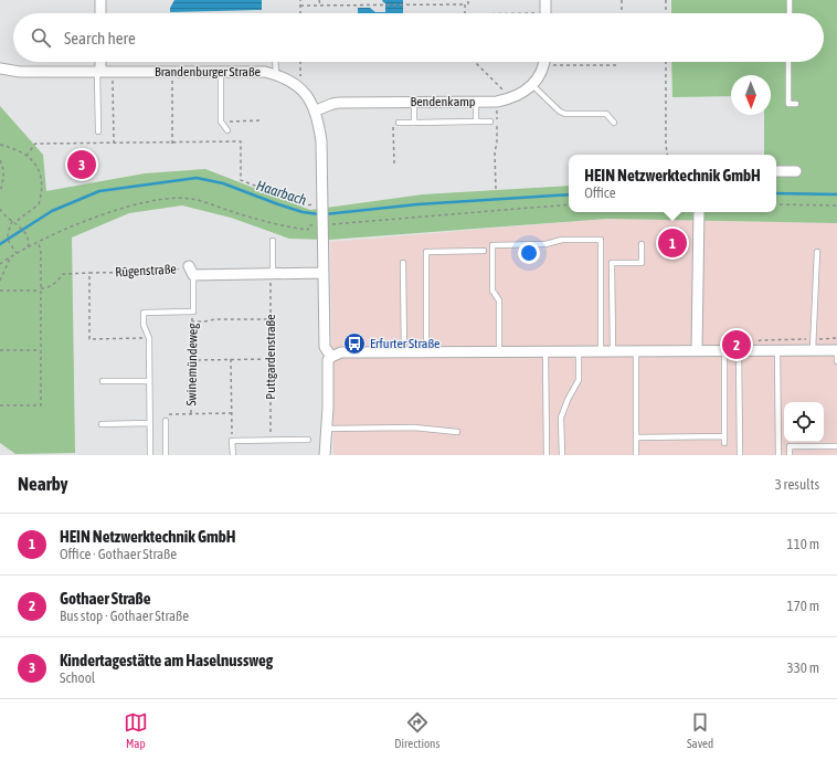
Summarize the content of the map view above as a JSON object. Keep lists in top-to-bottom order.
{
  "streets": {
    "street": ["Brandenburger Straße", "Bendenkamp", "Rügenstraße"],
    "lane": ["Swinemündeweg"],
    "path": ["Puttgardenstraße"]
  },
  "crossings": [
    ["Brandenburger Straße", "Bendenkamp"],
    ["Brandenburger Straße", "Rügenstraße"],
    ["Rügenstraße", "Puttgardenstraße"],
    ["Rügenstraße", "Swinemündeweg"]
  ],
  "water": ["Haarbach"],
  "places": {
    "bus stop": ["Erfurter Straße"]
  },
  "north": "bottom",
  "page": {
    "search": "Search here",
    "pins": ["3", "1", "2"],
    "popup": ["HEIN Netzwerktechnik GmbH", "Office"],
    "heading": ["Nearby", "3 results"],
    "list": [
      {
        "mark": "1",
        "name": "HEIN Netzwerktechnik GmbH",
        "note": "Office · Gothaer Straße",
        "value": "110 m"
      },
      {
        "mark": "2",
        "name": "Gothaer Straße",
        "note": "Bus stop · Gothaer Straße",
        "value": "170 m"
      },
      {
        "mark": "3",
        "name": "Kindertagestätte am Haselnussweg",
        "note": "School",
        "value": "330 m"
      }
    ],
    "nav": ["Map", "Directions", "Saved"]
  }
}
